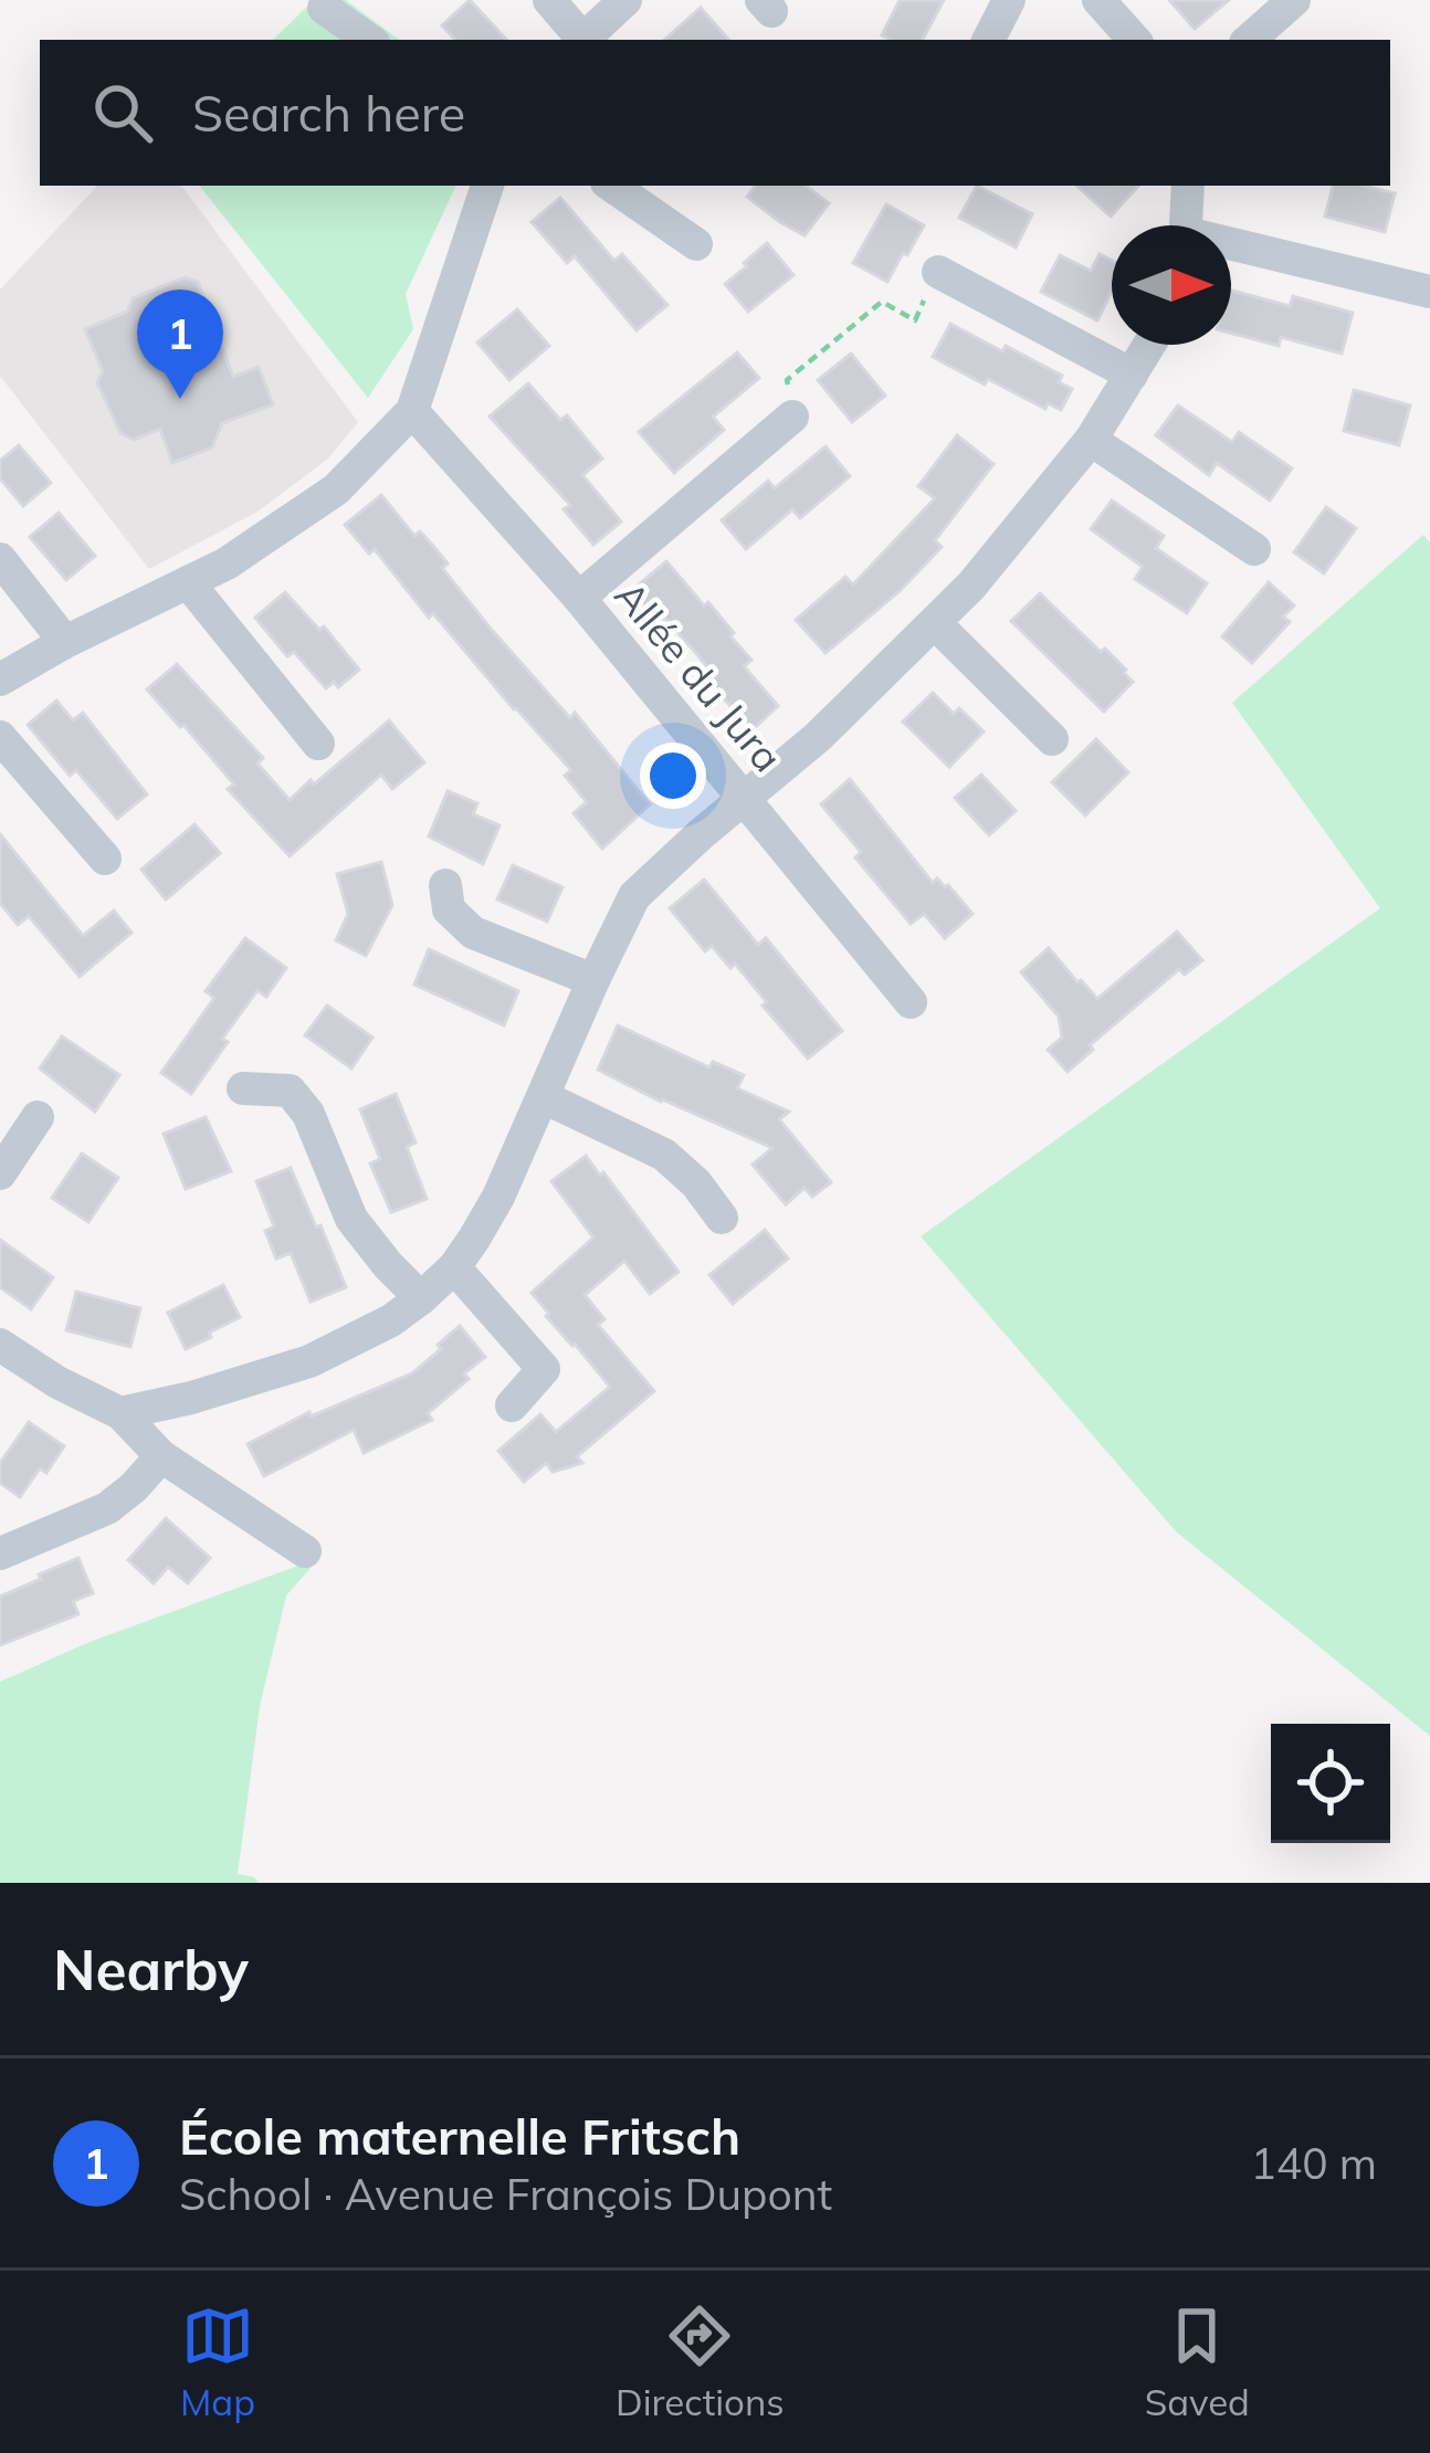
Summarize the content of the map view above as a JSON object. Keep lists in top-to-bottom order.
{
  "streets": {
    "street": ["Allée du Jura"]
  },
  "north": "right",
  "page": {
    "search": "Search here",
    "pins": "1",
    "heading": "Nearby",
    "list": [
      {
        "mark": "1",
        "name": "École maternelle Fritsch",
        "note": "School · Avenue François Dupont",
        "value": "140 m"
      }
    ],
    "nav": ["Map", "Directions", "Saved"]
  }
}
